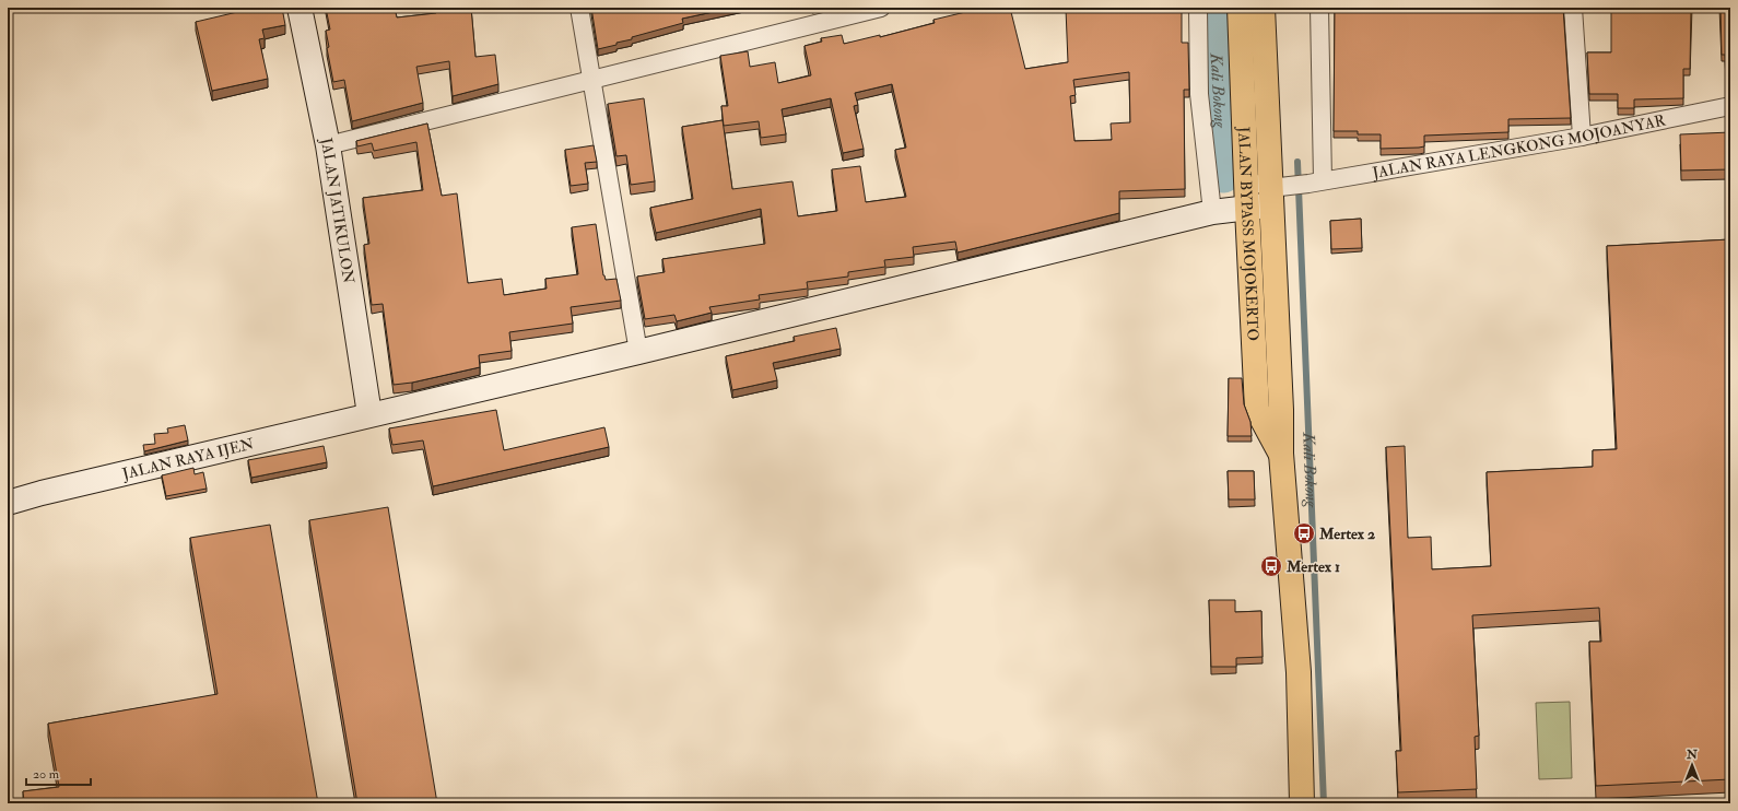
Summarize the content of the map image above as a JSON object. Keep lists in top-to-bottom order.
{
  "streets": {
    "highway": ["JALAN BYPASS MOJOKERTO"],
    "main road": ["JALAN JATIKULON", "JALAN RAYA IJEN"],
    "street": ["JALAN RAYA LENGKONG MOJOANYAR"]
  },
  "crossings": [
    ["JALAN RAYA LENGKONG MOJOANYAR", "JALAN BYPASS MOJOKERTO"],
    ["JALAN RAYA LENGKONG MOJOANYAR", "JALAN RAYA IJEN"],
    ["JALAN JATIKULON", "JALAN RAYA IJEN"],
    ["JALAN BYPASS MOJOKERTO", "JALAN RAYA IJEN"]
  ],
  "water": ["Kali Bokong"],
  "places": {
    "bus stop": ["Mertex 2", "Mertex 1"]
  },
  "scale_bar": "20 m",
  "north": "top"
}
